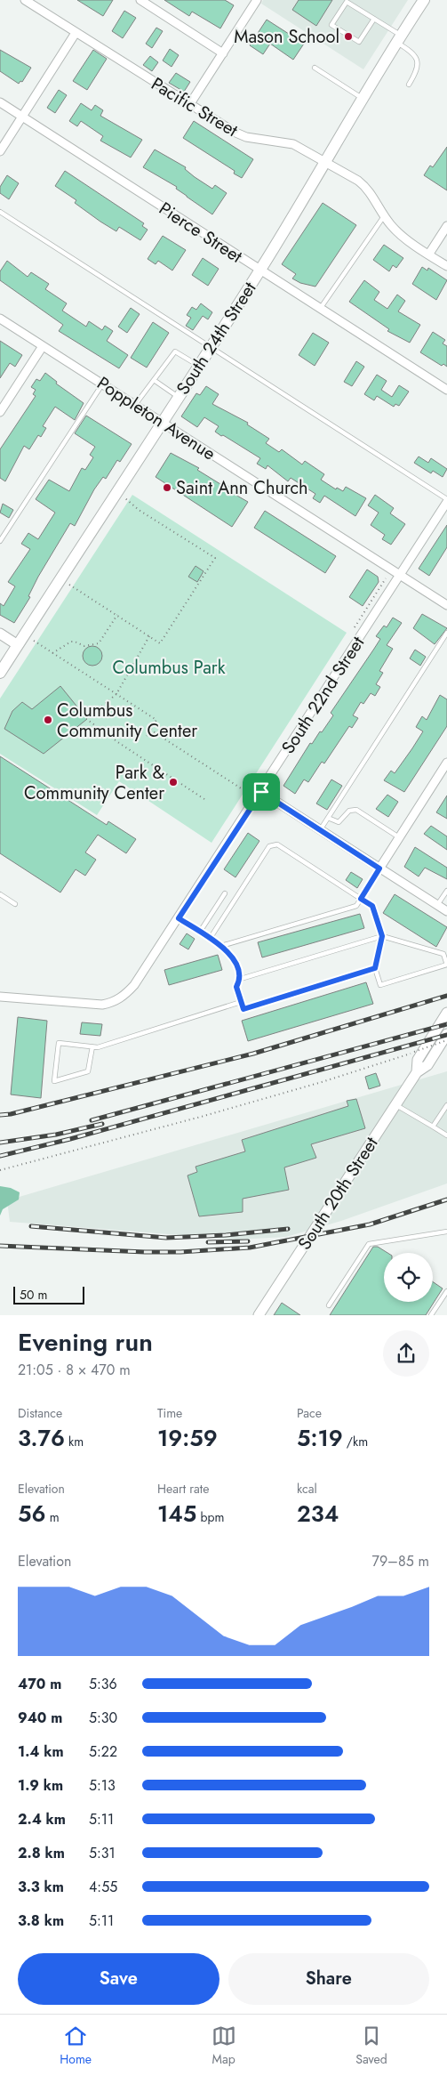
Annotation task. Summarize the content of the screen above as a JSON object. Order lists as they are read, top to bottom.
{
  "streets": {
    "main road": ["South 24th Street"],
    "street": [
      "Pacific Street",
      "Pierce Street",
      "Poppleton Avenue",
      "South 22nd Street",
      "South 20th Street"
    ]
  },
  "crossings": [
    ["Pacific Street", "South 24th Street"],
    ["Pierce Street", "South 24th Street"],
    ["South 24th Street", "Poppleton Avenue"],
    ["Poppleton Avenue", "South 22nd Street"]
  ],
  "parks": ["Columbus Park"],
  "places": [
    "Mason School",
    "Saint Ann Church",
    "Columbus Community Center",
    "Park & Community Center"
  ],
  "scale_bar": "50 m",
  "page": {
    "scale": "50 m",
    "heading": ["Evening run", "21:05 · 8 × 470 m"],
    "stats": [
      ["Distance", "3.76 km"],
      ["Time", "19:59"],
      ["Pace", "5:19 /km"],
      ["Elevation", "56 m"],
      ["Heart rate", "145 bpm"],
      ["kcal", "234"]
    ],
    "chart": ["Elevation", "79–85 m"],
    "list": [
      {
        "name": "470 m",
        "note": "5:36"
      },
      {
        "name": "940 m",
        "note": "5:30"
      },
      {
        "name": "1.4 km",
        "note": "5:22"
      },
      {
        "name": "1.9 km",
        "note": "5:13"
      },
      {
        "name": "2.4 km",
        "note": "5:11"
      },
      {
        "name": "2.8 km",
        "note": "5:31"
      },
      {
        "name": "3.3 km",
        "note": "4:55"
      },
      {
        "name": "3.8 km",
        "note": "5:11"
      }
    ],
    "buttons": ["Save", "Share"],
    "tabs": ["Home", "Map", "Saved"]
  }
}
